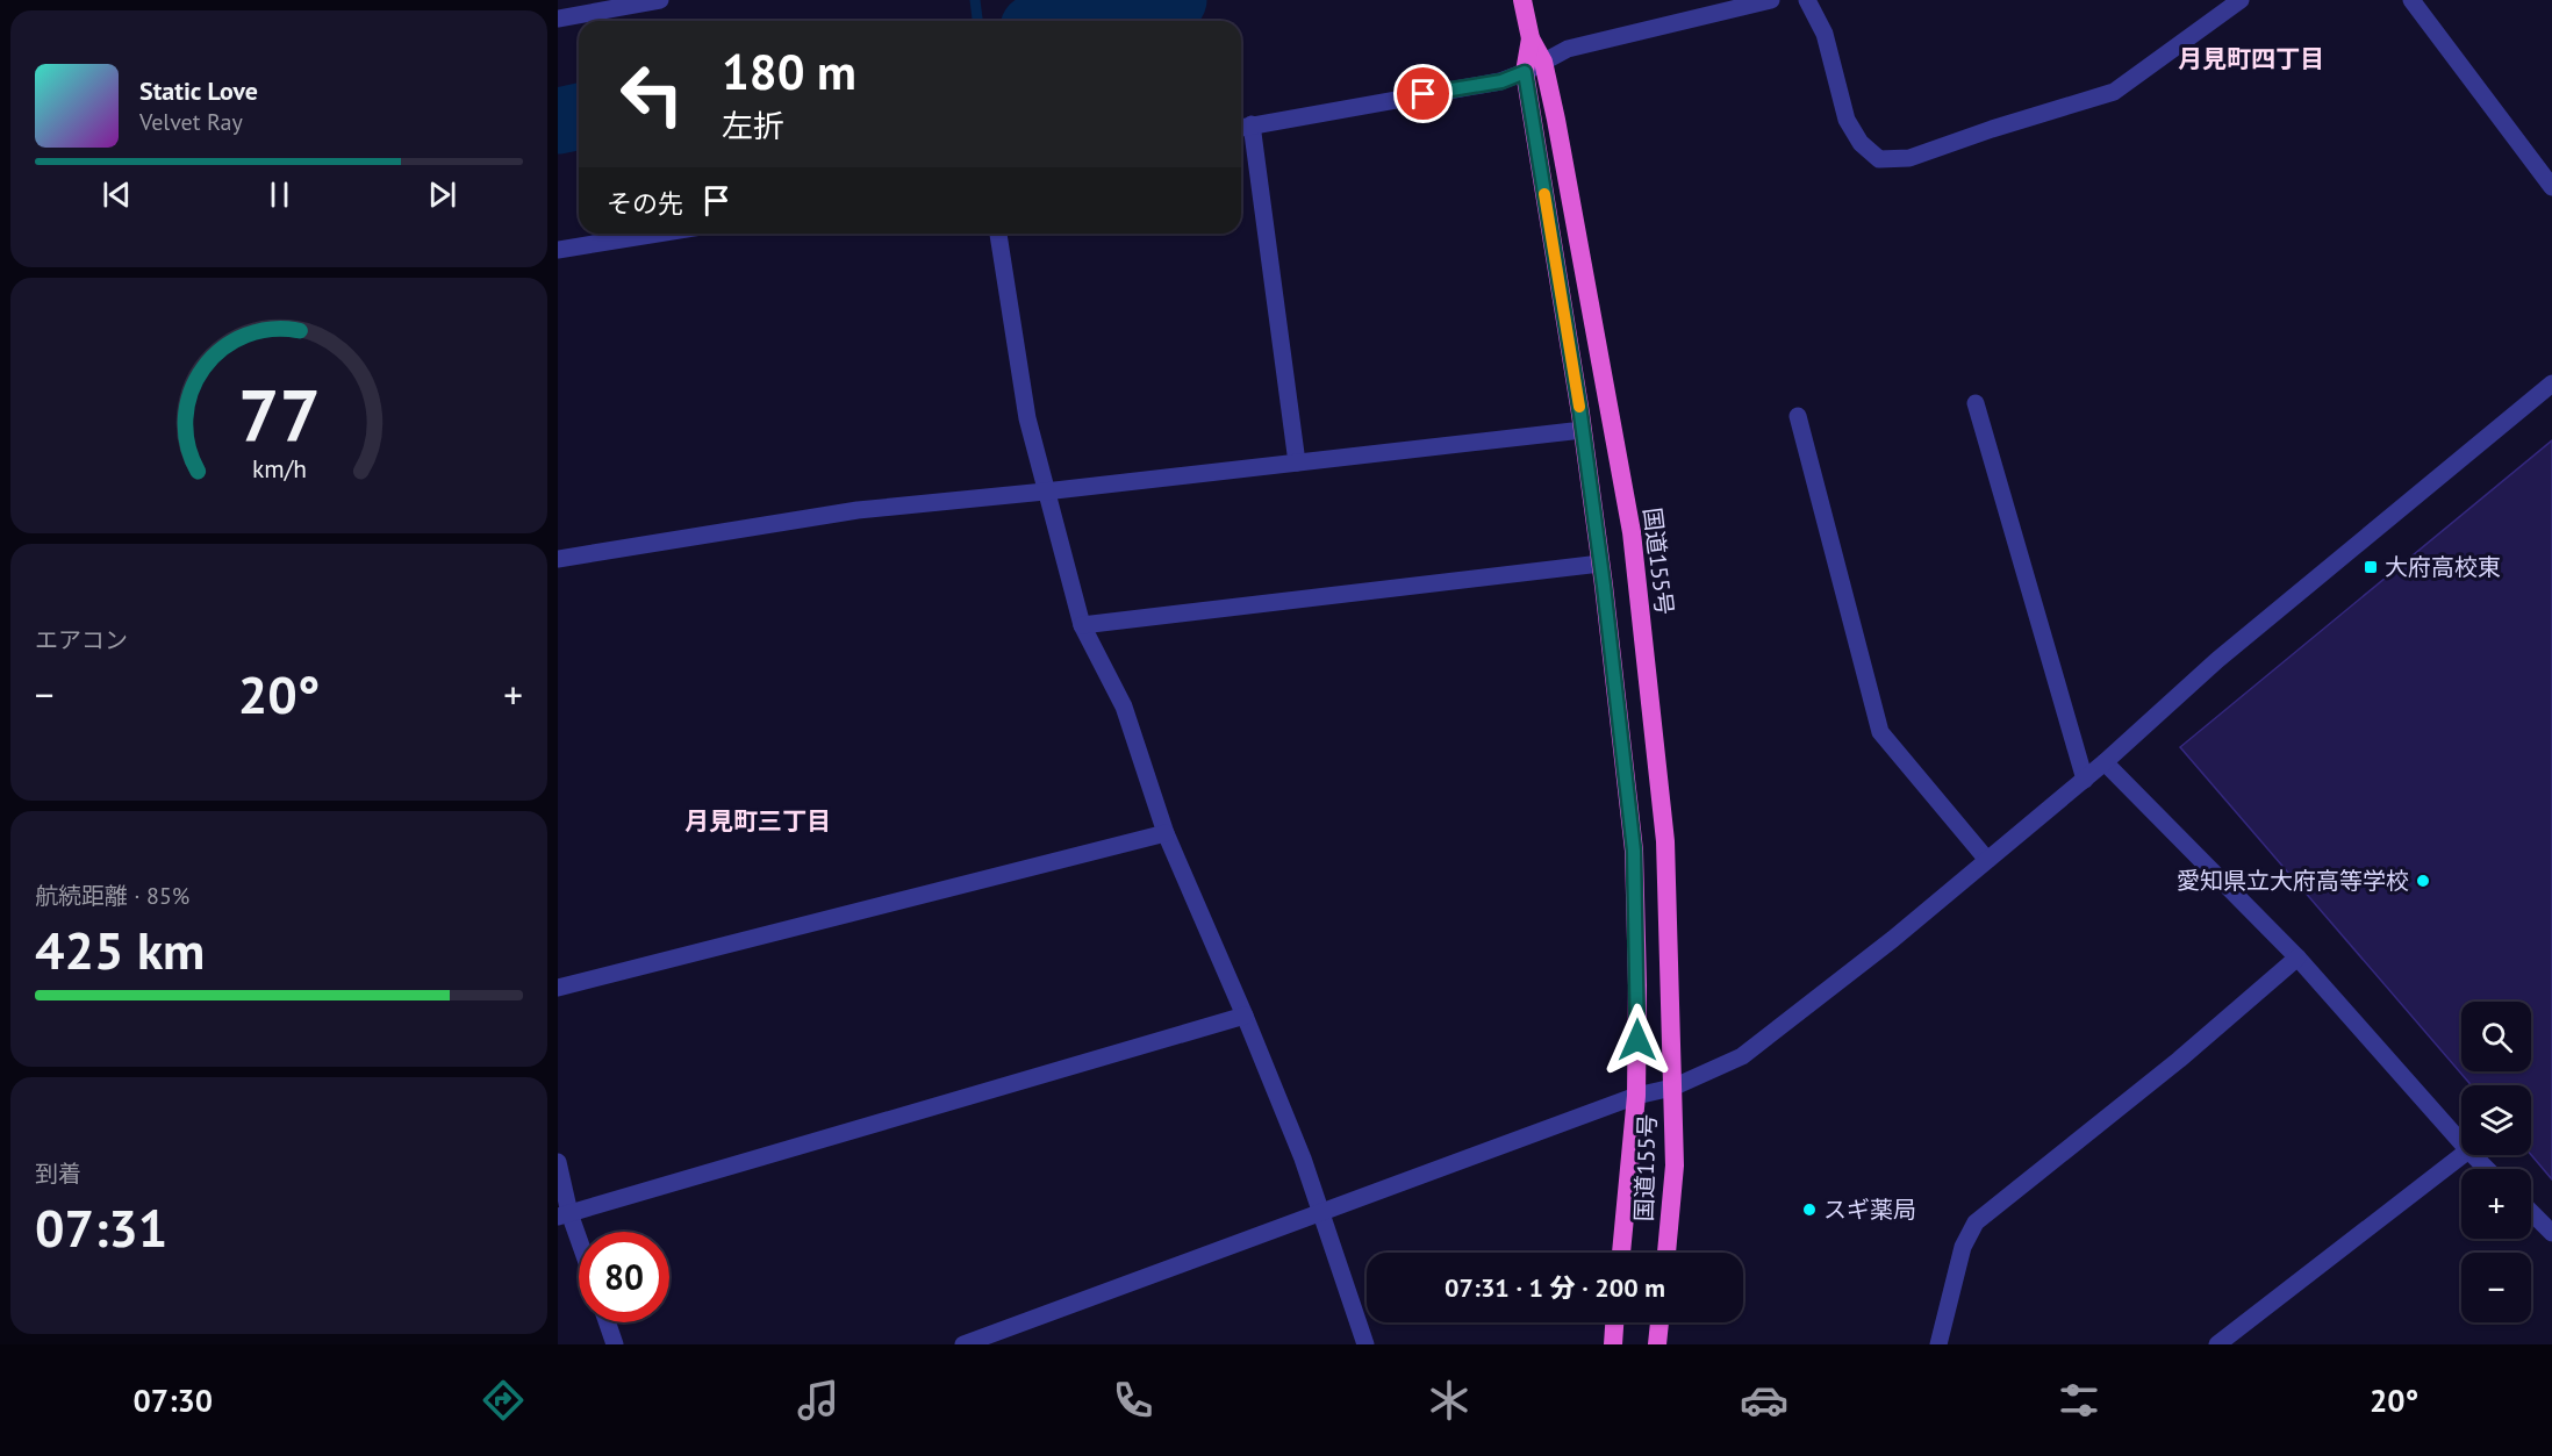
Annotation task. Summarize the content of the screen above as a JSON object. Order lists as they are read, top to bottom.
{
  "streets": {
    "highway": ["国道155号"]
  },
  "districts": ["月見町四丁目", "月見町三丁目"],
  "places": {
    "transit": ["大府高校東"],
    "other": ["愛知県立大府高等学校", "スギ薬局"]
  },
  "page": {
    "turn": ["180 m", "左折"],
    "song": ["Static Love", "Velvet Ray"],
    "then": "その先",
    "tile": [
      "エアコン",
      ["航続距離 · 85%", "425 km"],
      ["到着", "07:31"]
    ],
    "heat": ["−", "20°", "+"],
    "map_buttons": ["+", "−"],
    "limit": "80",
    "trip": "07:31 · 1 分 · 200 m",
    "tabs": ["07:30", "20°"],
    "gauge": ["77", "km/h"]
  }
}
